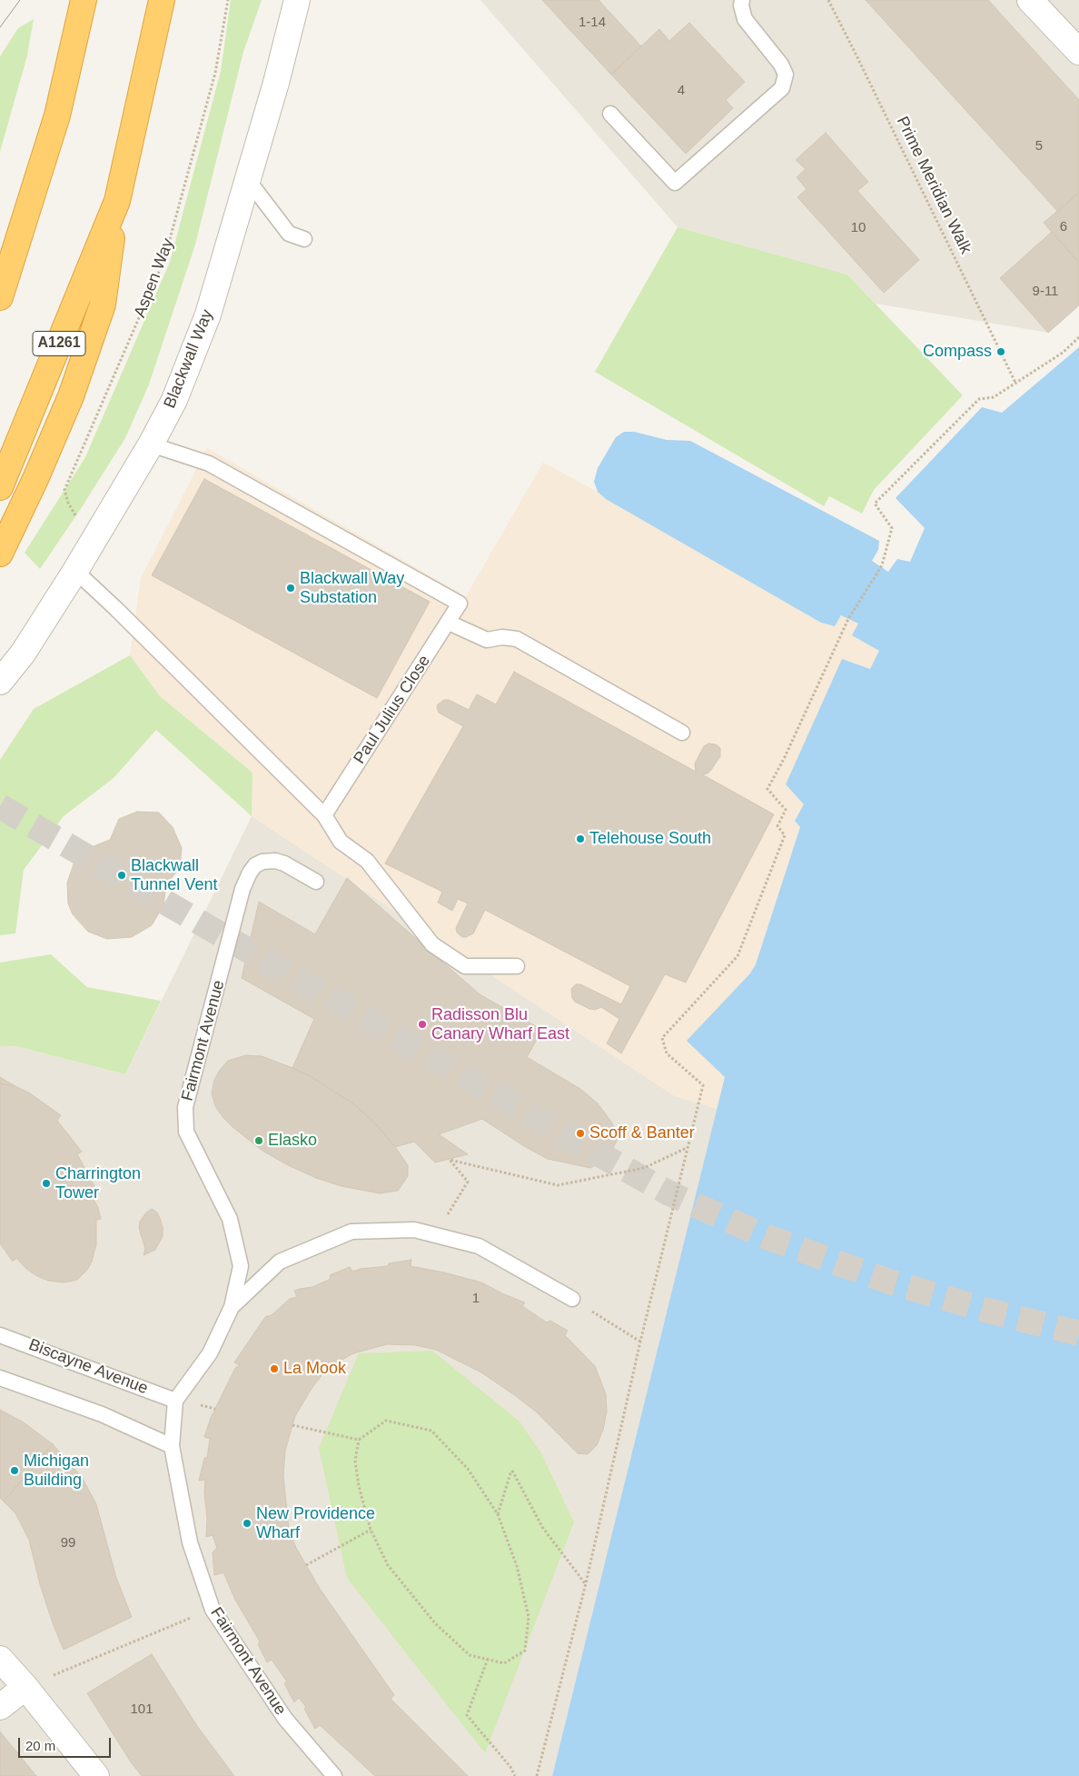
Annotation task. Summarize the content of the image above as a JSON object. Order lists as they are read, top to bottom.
{
  "streets": {
    "highway": ["A1261"],
    "street": ["Blackwall Way"],
    "lane": ["Paul Julius Close", "Fairmont Avenue", "Biscayne Avenue"],
    "path": ["Prime Meridian Walk", "Aspen Way"]
  },
  "crossings": [
    ["Aspen Way", "Blackwall Way"],
    ["Blackwall Way", "Paul Julius Close"],
    ["Fairmont Avenue", "Biscayne Avenue"]
  ],
  "places": [
    "Compass",
    "Blackwall Way Substation",
    "Telehouse South",
    "Blackwall Tunnel Vent",
    "Radisson Blu Canary Wharf East",
    "Scoff & Banter",
    "Elasko",
    "Charrington Tower",
    "La Mook",
    "Michigan Building",
    "New Providence Wharf"
  ],
  "house_numbers": [
    "1-14",
    "4",
    "5",
    "6",
    "10",
    "9-11",
    "1",
    "99",
    "101"
  ],
  "scale_bar": "20 m"
}
